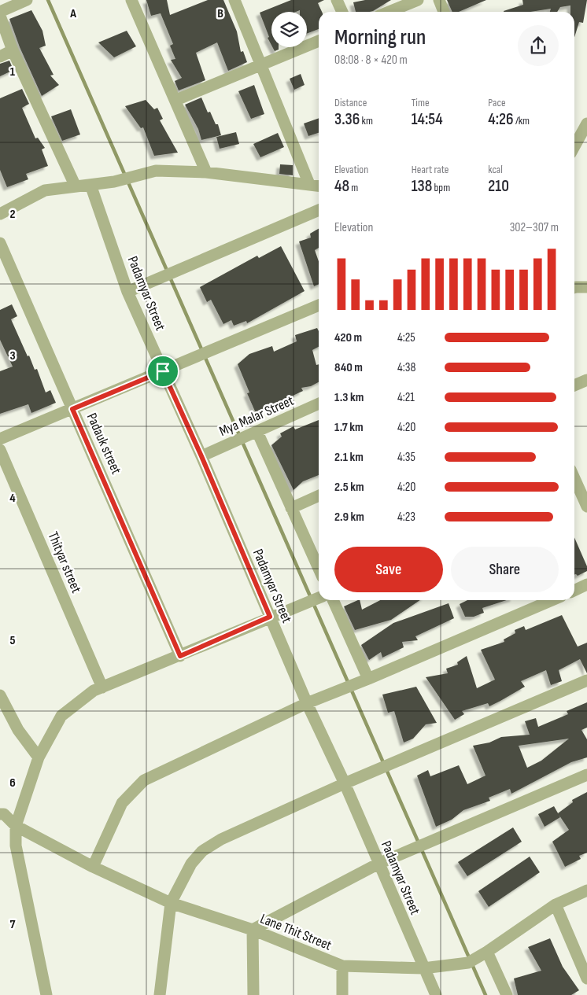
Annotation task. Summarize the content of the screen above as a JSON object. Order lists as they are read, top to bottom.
{
  "streets": {
    "street": [
      "Padamyar Street",
      "Mya Malar Street",
      "Padauk street",
      "Thityar street",
      "Lane Thit Street"
    ]
  },
  "crossings": [
    ["Padamyar Street", "Mya Malar Street"],
    ["Padamyar Street", "Lane Thit Street"]
  ],
  "page": {
    "heading": ["Morning run", "08:08 · 8 × 420 m"],
    "stats": [
      ["Distance", "3.36 km"],
      ["Time", "14:54"],
      ["Pace", "4:26 /km"],
      ["Elevation", "48 m"],
      ["Heart rate", "138 bpm"],
      ["kcal", "210"]
    ],
    "chart": ["Elevation", "302–307 m"],
    "list": [
      {
        "name": "420 m",
        "note": "4:25"
      },
      {
        "name": "840 m",
        "note": "4:38"
      },
      {
        "name": "1.3 km",
        "note": "4:21"
      },
      {
        "name": "1.7 km",
        "note": "4:20"
      },
      {
        "name": "2.1 km",
        "note": "4:35"
      },
      {
        "name": "2.5 km",
        "note": "4:20"
      },
      {
        "name": "2.9 km",
        "note": "4:23"
      }
    ],
    "buttons": ["Save", "Share"]
  },
  "grid": {
    "columns": ["A", "B"],
    "rows": [
      "1",
      "2",
      "3",
      "4",
      "5",
      "6",
      "7"
    ]
  }
}
